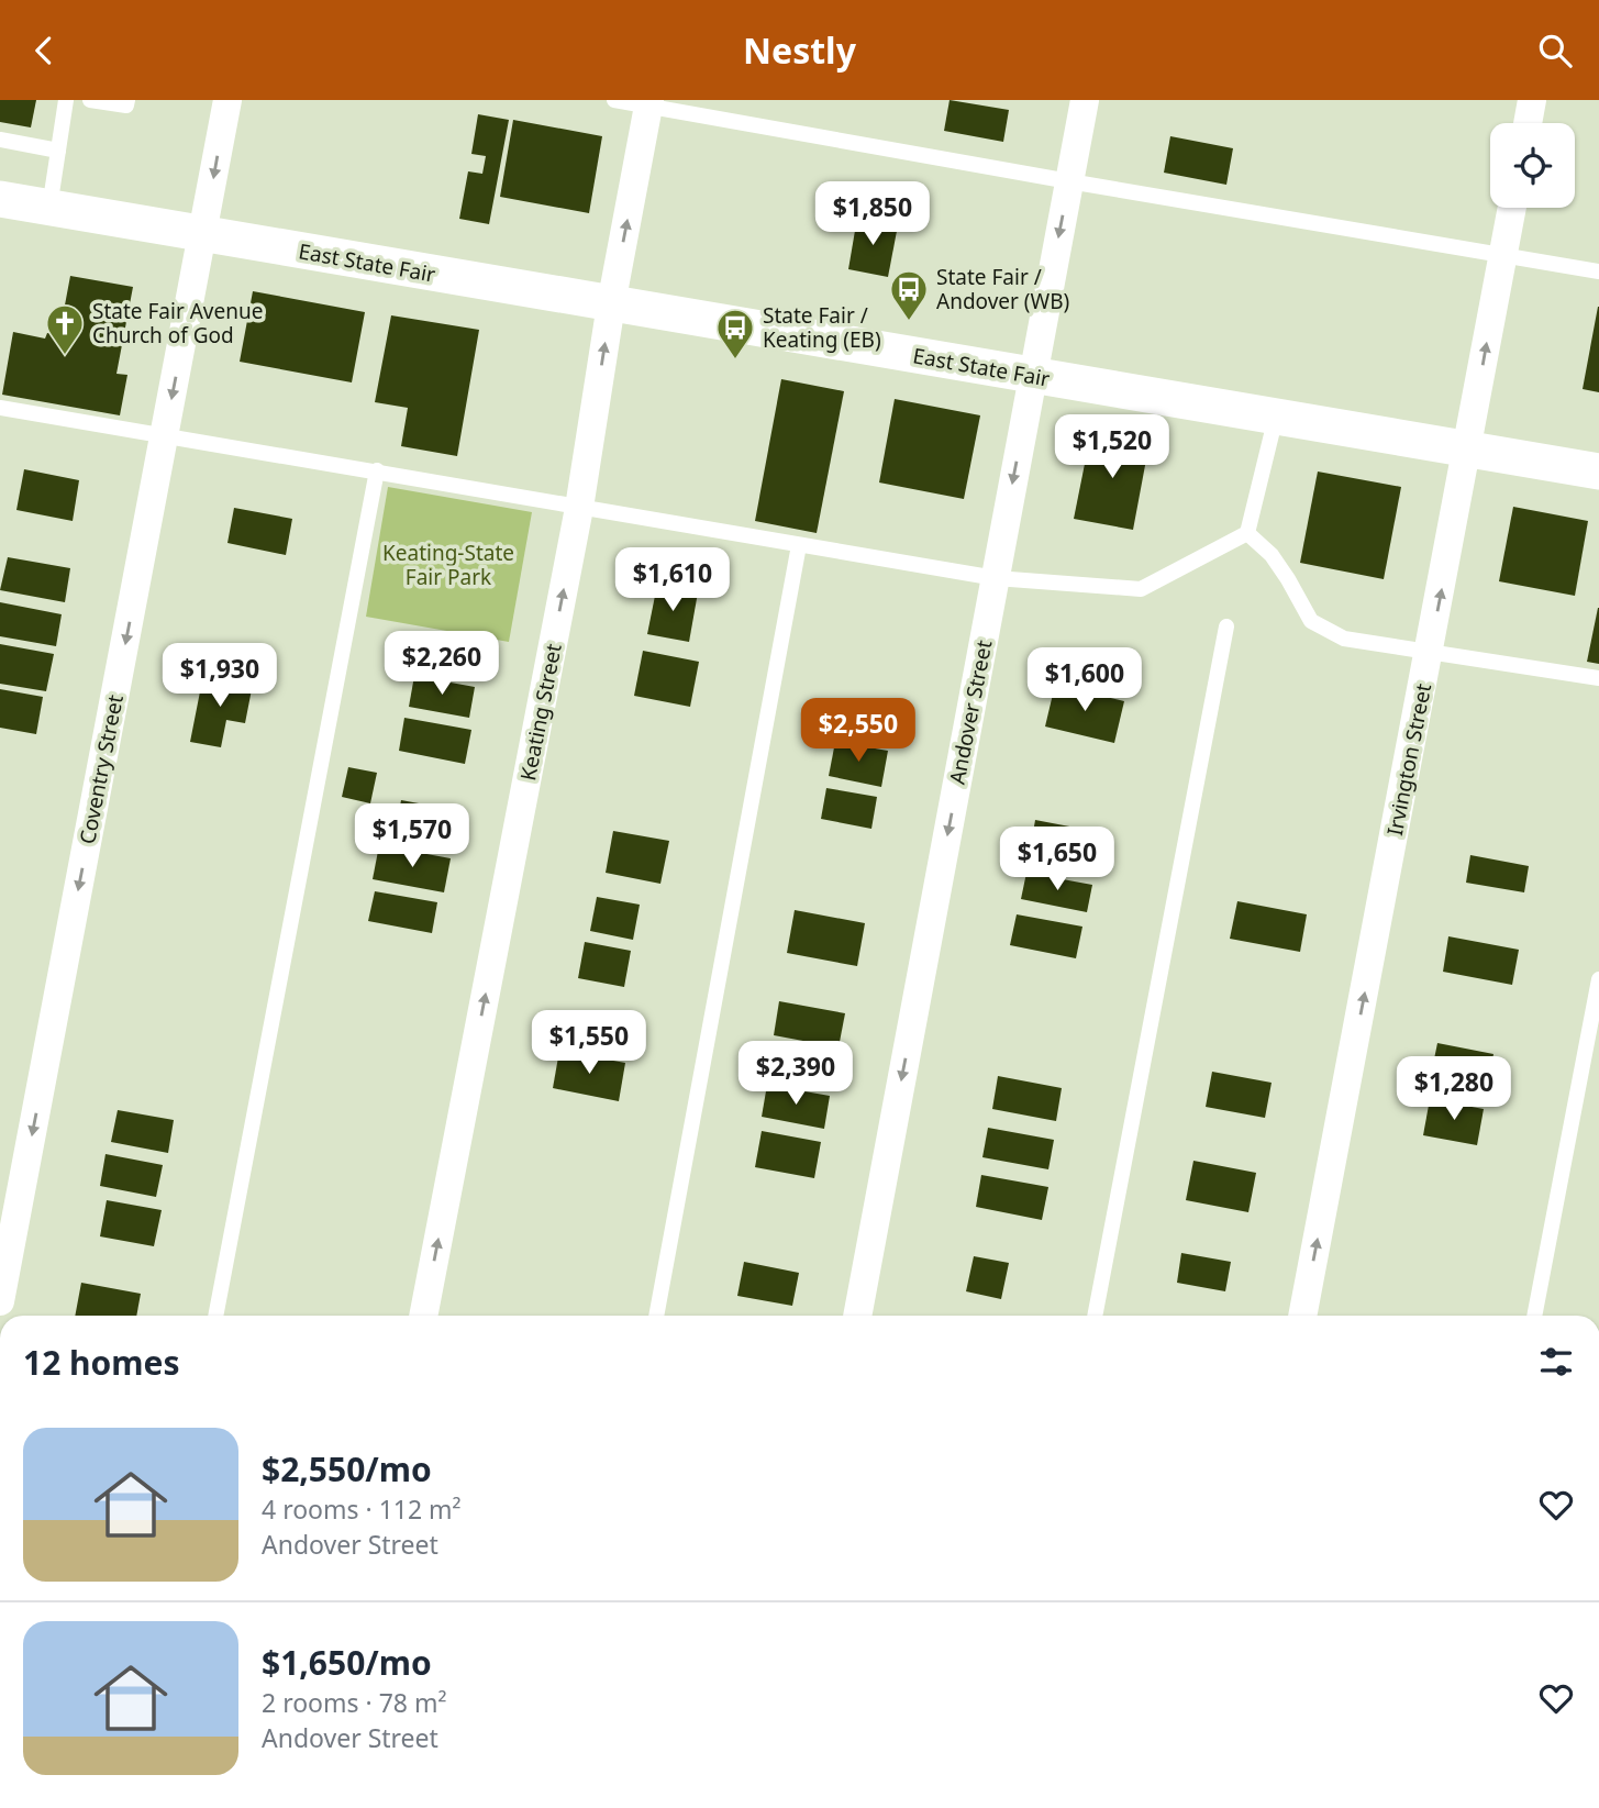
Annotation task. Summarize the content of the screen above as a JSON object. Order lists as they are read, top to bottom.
{
  "streets": {
    "street": [
      "East State Fair",
      "Keating Street",
      "Andover Street",
      "Irvington Street",
      "Coventry Street"
    ]
  },
  "crossings": [
    ["East State Fair", "Keating Street"],
    ["East State Fair", "Andover Street"],
    ["East State Fair", "Irvington Street"],
    ["East State Fair", "Coventry Street"]
  ],
  "one_way": [
    "Keating Street",
    "Andover Street",
    "Irvington Street",
    "Coventry Street"
  ],
  "parks": ["Keating-State Fair Park"],
  "places": {
    "bus stop": ["State Fair / Andover (WB)", "State Fair / Keating (EB)"],
    "church": ["State Fair Avenue Church of God"]
  },
  "page": {
    "header": "Nestly",
    "price": [
      "$1,850",
      "$1,520",
      "$1,610",
      "$2,260",
      "$1,930",
      "$1,600",
      "$2,550",
      "$1,570",
      "$1,650",
      "$1,550",
      "$2,390",
      "$1,280"
    ],
    "heading": "12 homes",
    "list": [
      {
        "name": "$2,550/mo",
        "note": "4 rooms · 112 m² · Andover Street"
      },
      {
        "name": "$1,650/mo",
        "note": "2 rooms · 78 m² · Andover Street"
      }
    ]
  }
}
